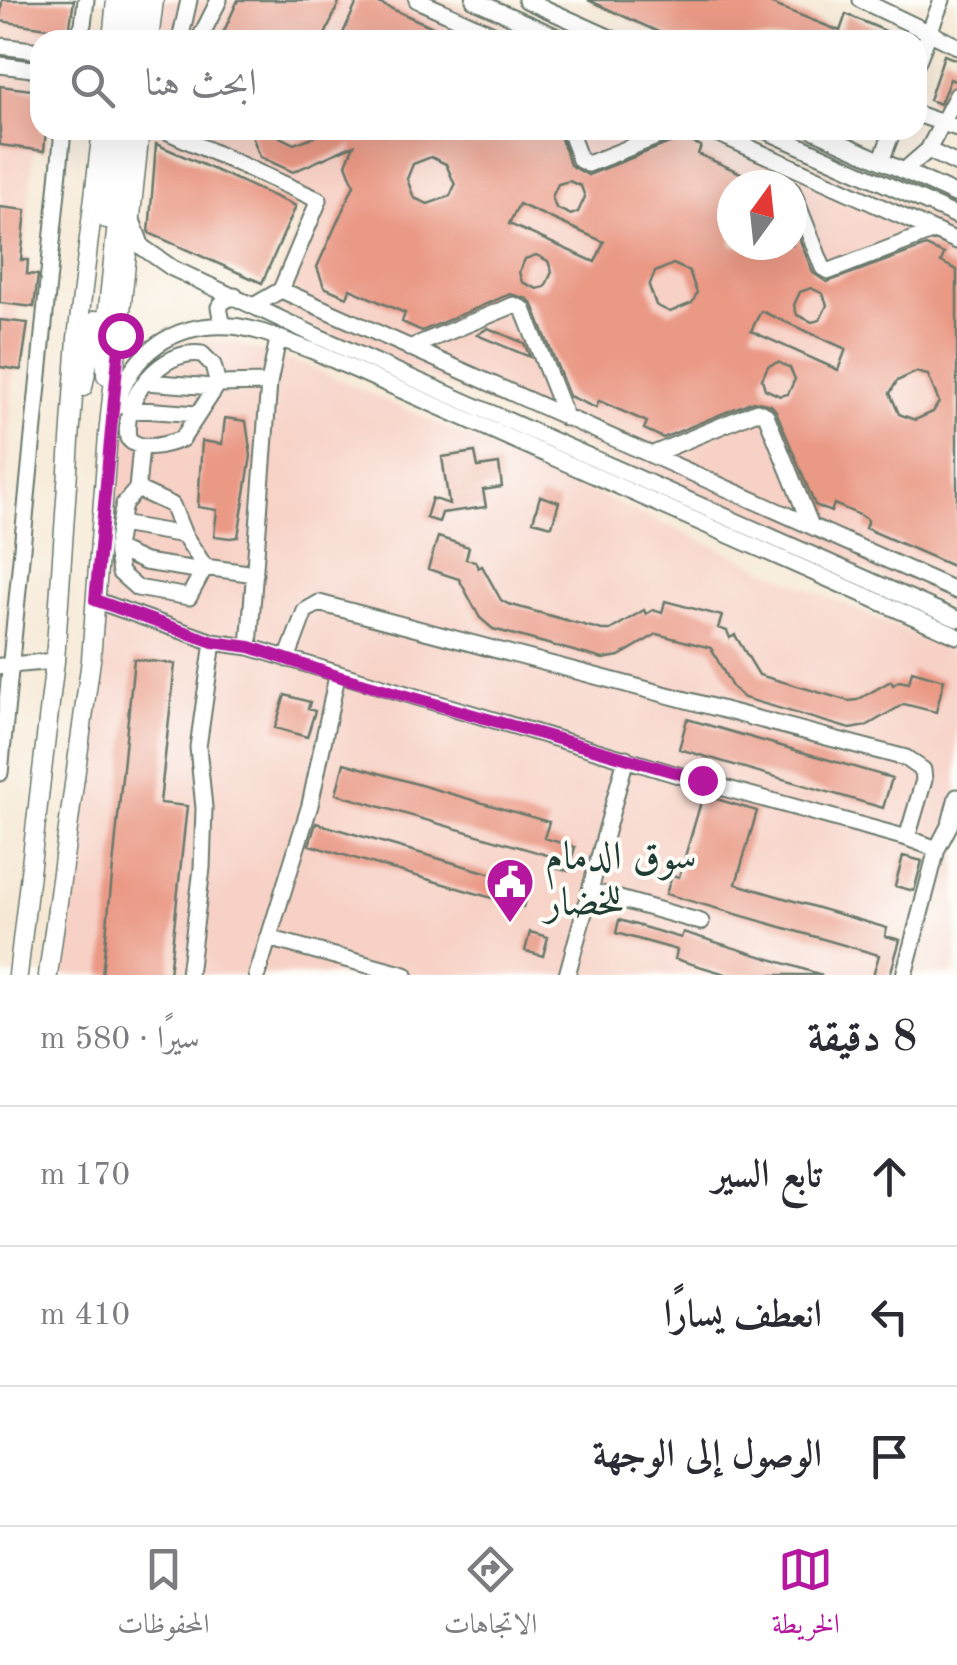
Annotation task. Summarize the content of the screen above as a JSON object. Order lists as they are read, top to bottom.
{
  "places": {
    "public building": ["سوق الدمام للخضار"]
  },
  "north": "top",
  "page": {
    "search": "ابحث هنا",
    "heading": ["8 دقيقة", "سيرًا · 580 m"],
    "list": [
      ["تابع السير", "170 m"],
      ["انعطف يسارًا", "410 m"],
      "الوصول إلى الوجهة"
    ],
    "nav": ["الخريطة", "الاتجاهات", "المحفوظات"]
  }
}
